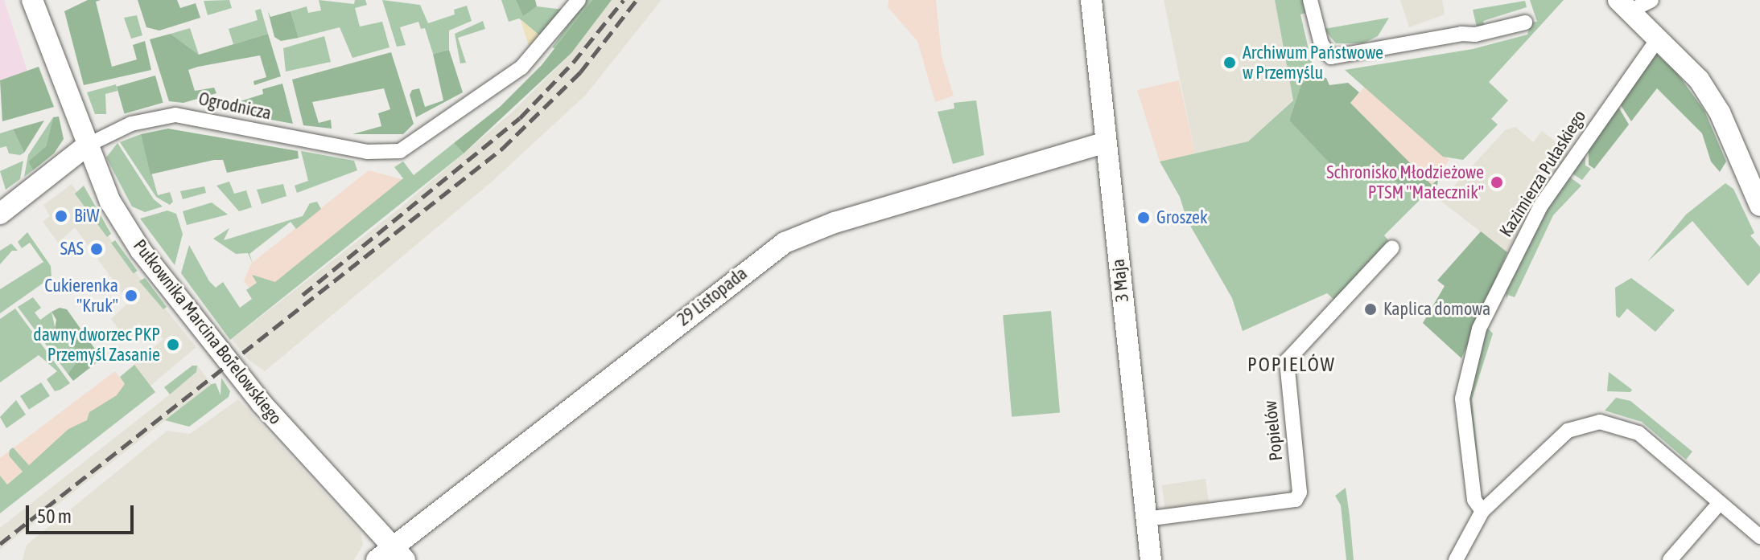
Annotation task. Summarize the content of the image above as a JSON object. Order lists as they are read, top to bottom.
{
  "streets": {
    "street": [
      "Ogrodnicza",
      "Kazimierza Pułaskiego",
      "3 Maja",
      "29 Listopada",
      "Pułkownika Marcina Borelowskiego",
      "Popielów"
    ]
  },
  "crossings": [
    ["Ogrodnicza", "Pułkownika Marcina Borelowskiego"],
    ["3 Maja", "29 Listopada"],
    ["3 Maja", "Popielów"],
    ["29 Listopada", "Pułkownika Marcina Borelowskiego"]
  ],
  "districts": ["POPIELÓW"],
  "places": [
    "Archiwum Państwowe w Przemyślu",
    "Schronisko Młodzieżowe PTSM \"Matecznik\"",
    "BiW",
    "Groszek",
    "SAS",
    "Cukierenka \"Kruk\"",
    "Kaplica domowa",
    "dawny dworzec PKP Przemyśl Zasanie"
  ],
  "scale_bar": "50 m"
}
